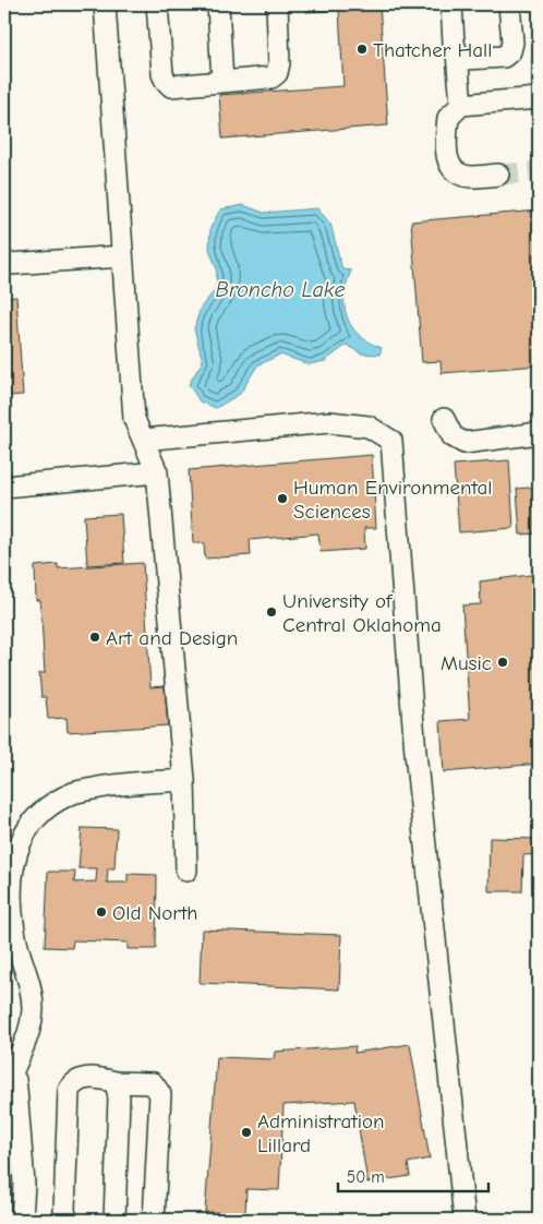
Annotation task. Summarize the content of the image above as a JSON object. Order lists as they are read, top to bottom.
{
  "water": ["Broncho Lake"],
  "places": [
    "Thatcher Hall",
    "Human Environmental Sciences",
    "University of Central Oklahoma",
    "Art and Design",
    "Music",
    "Old North",
    "Administration Lillard"
  ],
  "scale_bar": "50 m"
}
